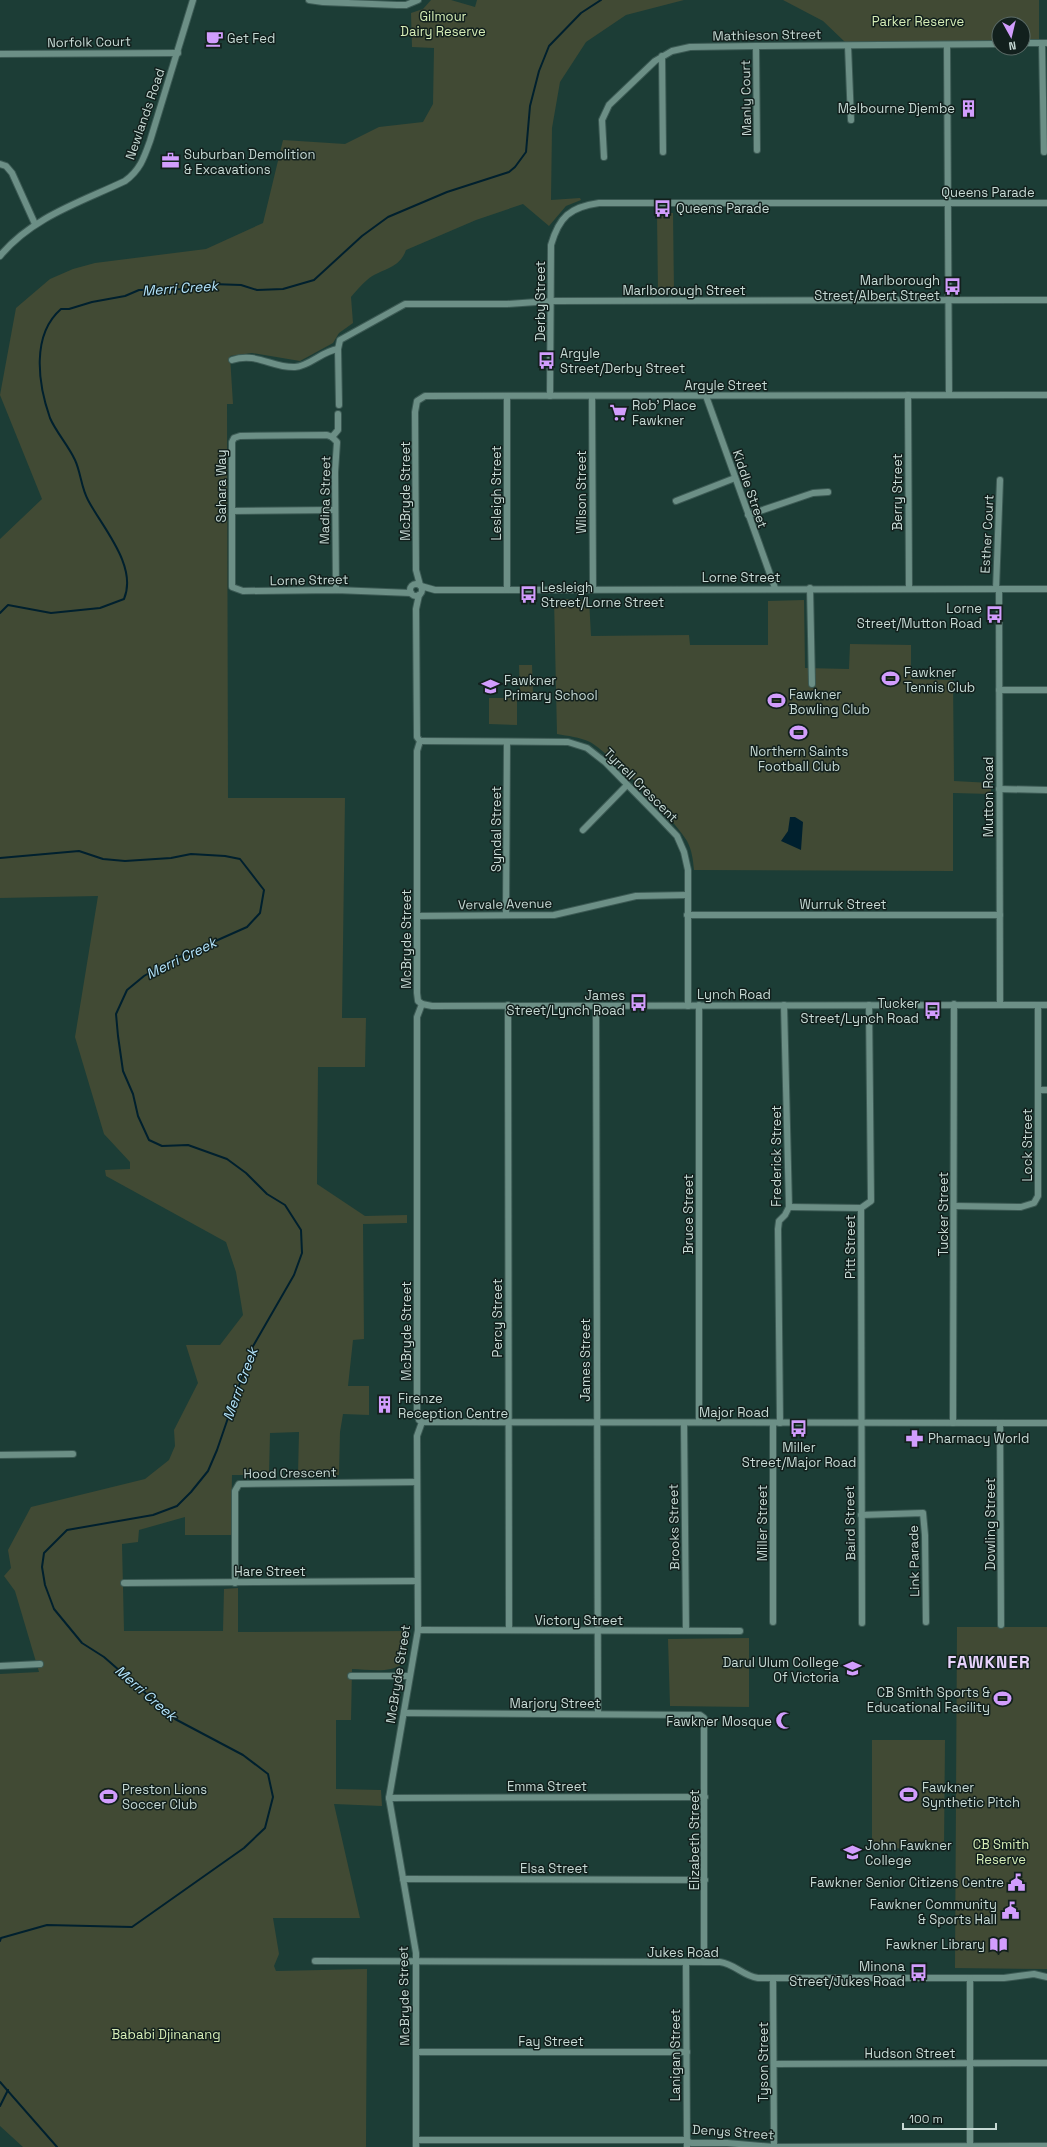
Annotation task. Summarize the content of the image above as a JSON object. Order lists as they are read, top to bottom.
{
  "streets": {
    "street": [
      "Mathieson Street",
      "Norfolk Court",
      "Manly Court",
      "Newlands Road",
      "Queens Parade",
      "Marlborough Street",
      "Derby Street",
      "Argyle Street",
      "Sahara Way",
      "Kiddle Street",
      "McBryde Street",
      "Wilson Street",
      "Berry Street",
      "Lesleigh Street",
      "Madina Street",
      "Esther Court",
      "Lorne Street",
      "Tyrrell Crescent",
      "Mutton Road",
      "Syndal Street",
      "Vervale Avenue",
      "Wurruk Street",
      "Lynch Road",
      "Lock Street",
      "Frederick Street",
      "Bruce Street",
      "Tucker Street",
      "Pitt Street",
      "Percy Street",
      "James Street",
      "Major Road",
      "Hood Crescent",
      "Miller Street",
      "Baird Street",
      "Dowling Street",
      "Brooks Street",
      "Link Parade",
      "Hare Street",
      "Victory Street",
      "Marjory Street",
      "Emma Street",
      "Elizabeth Street",
      "Elsa Street",
      "Jukes Road",
      "Fay Street",
      "Hudson Street",
      "Lanigan Street",
      "Tyson Street",
      "Denys Street"
    ]
  },
  "crossings": [
    ["Mathieson Street", "Manly Court"],
    ["Norfolk Court", "Newlands Road"],
    ["Queens Parade", "Derby Street"],
    ["Marlborough Street", "Derby Street"],
    ["Derby Street", "Argyle Street"],
    ["Argyle Street", "Kiddle Street"],
    ["Argyle Street", "McBryde Street"],
    ["Argyle Street", "Wilson Street"],
    ["Argyle Street", "Berry Street"],
    ["Argyle Street", "Lesleigh Street"],
    ["Sahara Way", "Madina Street"],
    ["Sahara Way", "Lorne Street"],
    ["Kiddle Street", "Lorne Street"],
    ["McBryde Street", "Lorne Street"],
    ["McBryde Street", "Tyrrell Crescent"],
    ["McBryde Street", "Vervale Avenue"],
    ["McBryde Street", "Lynch Road"],
    ["McBryde Street", "Major Road"],
    ["McBryde Street", "Hood Crescent"],
    ["McBryde Street", "Hare Street"],
    ["McBryde Street", "Victory Street"],
    ["McBryde Street", "Marjory Street"],
    ["McBryde Street", "Emma Street"],
    ["McBryde Street", "Elsa Street"],
    ["McBryde Street", "Jukes Road"],
    ["McBryde Street", "Fay Street"],
    ["McBryde Street", "Denys Street"],
    ["Wilson Street", "Lorne Street"],
    ["Berry Street", "Lorne Street"],
    ["Lesleigh Street", "Lorne Street"],
    ["Madina Street", "Lorne Street"],
    ["Esther Court", "Lorne Street"],
    ["Esther Court", "Mutton Road"],
    ["Lorne Street", "Mutton Road"],
    ["Tyrrell Crescent", "Syndal Street"],
    ["Tyrrell Crescent", "Vervale Avenue"],
    ["Tyrrell Crescent", "Wurruk Street"],
    ["Tyrrell Crescent", "Lynch Road"],
    ["Mutton Road", "Wurruk Street"],
    ["Mutton Road", "Lynch Road"],
    ["Syndal Street", "Vervale Avenue"],
    ["Lynch Road", "Lock Street"],
    ["Lynch Road", "Frederick Street"],
    ["Lynch Road", "Bruce Street"],
    ["Lynch Road", "Tucker Street"],
    ["Lynch Road", "Pitt Street"],
    ["Lynch Road", "Percy Street"],
    ["Lynch Road", "James Street"],
    ["Lock Street", "Tucker Street"],
    ["Frederick Street", "Major Road"],
    ["Bruce Street", "Major Road"],
    ["Tucker Street", "Major Road"],
    ["Pitt Street", "Major Road"],
    ["Pitt Street", "Baird Street"],
    ["Percy Street", "Major Road"],
    ["Percy Street", "Victory Street"],
    ["James Street", "Major Road"],
    ["James Street", "Victory Street"],
    ["James Street", "Marjory Street"],
    ["Major Road", "Miller Street"],
    ["Major Road", "Baird Street"],
    ["Major Road", "Dowling Street"],
    ["Major Road", "Brooks Street"],
    ["Hood Crescent", "Hare Street"],
    ["Baird Street", "Link Parade"],
    ["Brooks Street", "Victory Street"],
    ["Marjory Street", "Elizabeth Street"],
    ["Emma Street", "Elizabeth Street"],
    ["Elizabeth Street", "Elsa Street"],
    ["Elizabeth Street", "Jukes Road"],
    ["Jukes Road", "Lanigan Street"],
    ["Jukes Road", "Tyson Street"],
    ["Fay Street", "Lanigan Street"],
    ["Hudson Street", "Tyson Street"],
    ["Lanigan Street", "Denys Street"],
    ["Tyson Street", "Denys Street"]
  ],
  "districts": ["FAWKNER"],
  "water": ["Merri Creek"],
  "parks": [
    "Gilmour Dairy Reserve",
    "Parker Reserve",
    "CB Smith Reserve",
    "Bababi Djinanang"
  ],
  "places": {
    "cafe": ["Get Fed"],
    "building": ["Melbourne Djembe", "Firenze Reception Centre"],
    "office": ["Suburban Demolition & Excavations"],
    "bus stop": [
      "Queens Parade",
      "Marlborough Street/Albert Street",
      "Argyle Street/Derby Street",
      "Lesleigh Street/Lorne Street",
      "Lorne Street/Mutton Road",
      "James Street/Lynch Road",
      "Tucker Street/Lynch Road",
      "Miller Street/Major Road",
      "Minona Street/Jukes Road"
    ],
    "supermarket": ["Rob' Place Fawkner"],
    "sports": [
      "Fawkner Tennis Club",
      "Fawkner Bowling Club",
      "Northern Saints Football Club",
      "CB Smith Sports & Educational Facility",
      "Fawkner Synthetic Pitch",
      "Preston Lions Soccer Club"
    ],
    "school or university": ["Fawkner Primary School", "Darul Ulum College Of Victoria", "John Fawkner College"],
    "pharmacy": ["Pharmacy World"],
    "mosque": ["Fawkner Mosque"],
    "public building": ["Fawkner Senior Citizens Centre", "Fawkner Community & Sports Hall"],
    "library": ["Fawkner Library"]
  },
  "scale_bar": "100 m",
  "north": "bottom"
}
